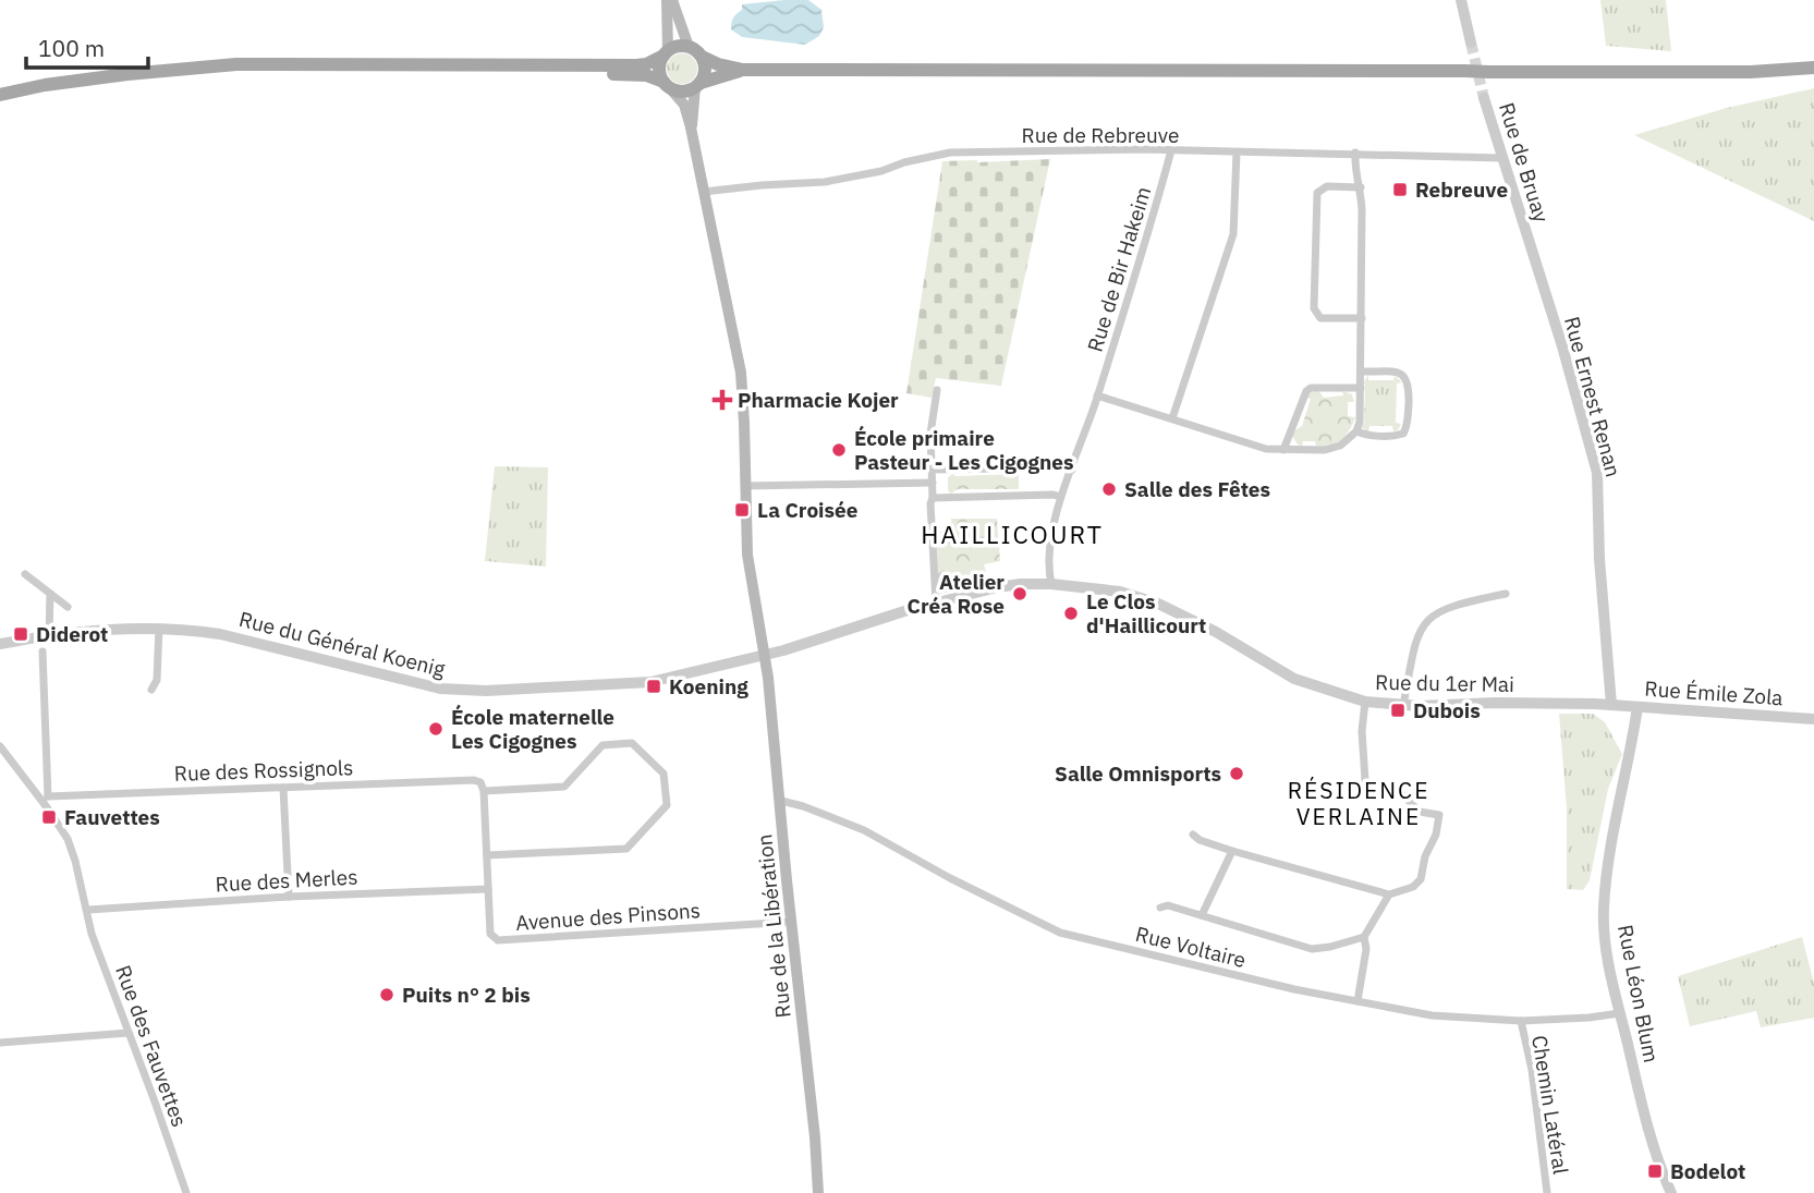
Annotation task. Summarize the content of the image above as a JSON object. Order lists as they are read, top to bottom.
{
  "streets": {
    "main road": ["Rue de la Libération"],
    "street": [
      "Rue de Rebreuve",
      "Rue de Bruay",
      "Rue de Bir Hakeim",
      "Rue Ernest Renan",
      "Rue du Général Koenig",
      "Rue du 1er Mai",
      "Rue Émile Zola",
      "Rue des Rossignols",
      "Rue des Merles",
      "Avenue des Pinsons",
      "Rue Voltaire",
      "Rue Léon Blum",
      "Rue des Fauvettes",
      "Chemin Latéral"
    ]
  },
  "crossings": [
    ["Rue de Rebreuve", "Rue de Bruay"],
    ["Rue de Rebreuve", "Rue de Bir Hakeim"],
    ["Rue de Rebreuve", "Rue de la Libération"],
    ["Rue de Bruay", "Rue Ernest Renan"],
    ["Rue de Bir Hakeim", "Rue du 1er Mai"],
    ["Rue Ernest Renan", "Rue du 1er Mai"],
    ["Rue Ernest Renan", "Rue Émile Zola"],
    ["Rue du Général Koenig", "Rue du 1er Mai"],
    ["Rue du Général Koenig", "Rue de la Libération"],
    ["Rue du 1er Mai", "Rue Émile Zola"],
    ["Rue du 1er Mai", "Rue de la Libération"],
    ["Rue Émile Zola", "Rue Léon Blum"],
    ["Rue des Rossignols", "Avenue des Pinsons"],
    ["Rue des Rossignols", "Rue des Fauvettes"],
    ["Rue des Merles", "Avenue des Pinsons"],
    ["Rue des Merles", "Rue des Fauvettes"],
    ["Avenue des Pinsons", "Rue de la Libération"],
    ["Rue de la Libération", "Rue Voltaire"],
    ["Rue Voltaire", "Rue Léon Blum"],
    ["Rue Voltaire", "Chemin Latéral"]
  ],
  "districts": ["HAILLICOURT", "RÉSIDENCE VERLAINE"],
  "places": {
    "transit": [
      "Rebreuve",
      "La Croisée",
      "Diderot",
      "Koening",
      "Dubois",
      "Fauvettes",
      "Bodelot"
    ],
    "health": ["Pharmacie Kojer"],
    "other": [
      "École primaire Pasteur - Les Cigognes",
      "Salle des Fêtes",
      "Atelier Créa Rose",
      "Le Clos d'Haillicourt",
      "École maternelle Les Cigognes",
      "Salle Omnisports",
      "Puits n° 2 bis"
    ]
  },
  "scale_bar": "100 m"
}
